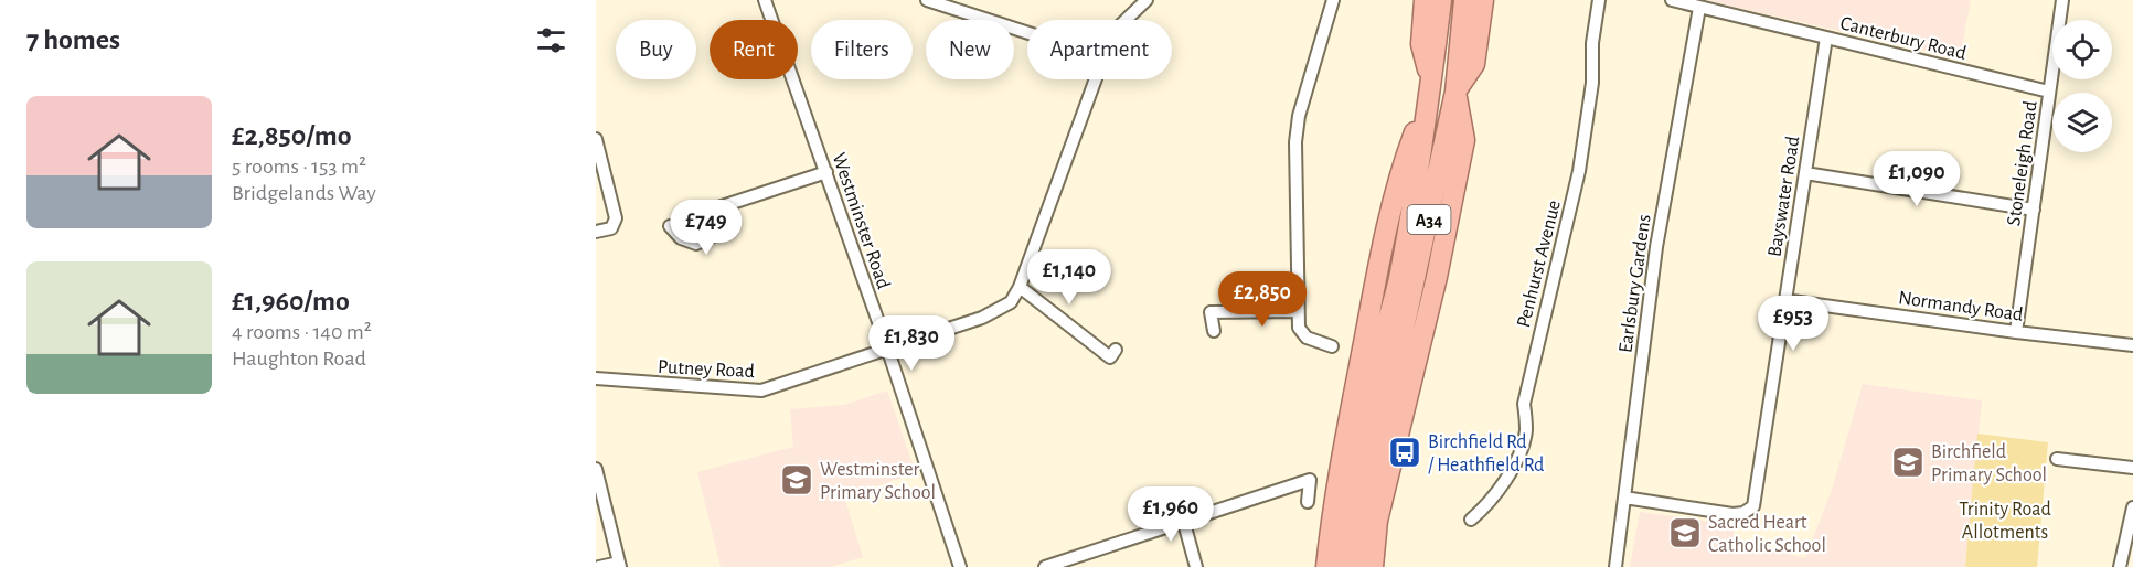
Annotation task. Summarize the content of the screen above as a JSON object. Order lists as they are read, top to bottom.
{
  "streets": {
    "highway": ["A34"],
    "street": [
      "Canterbury Road",
      "Stoneleigh Road",
      "Bayswater Road",
      "Westminster Road",
      "Penhurst Avenue",
      "Earlsbury Gardens",
      "Normandy Road",
      "Putney Road"
    ]
  },
  "crossings": [
    ["Canterbury Road", "Stoneleigh Road"],
    ["Canterbury Road", "Bayswater Road"],
    ["Canterbury Road", "Earlsbury Gardens"],
    ["Stoneleigh Road", "Normandy Road"],
    ["Bayswater Road", "Earlsbury Gardens"],
    ["Bayswater Road", "Normandy Road"],
    ["Westminster Road", "Putney Road"]
  ],
  "parks": ["Trinity Road Allotments"],
  "places": {
    "bus stop": ["Birchfield Rd / Heathfield Rd"],
    "school or university": ["Birchfield Primary School", "Westminster Primary School", "Sacred Heart Catholic School"]
  },
  "page": {
    "heading": "7 homes",
    "chip": [
      "Buy",
      "Rent",
      "Filters",
      "New",
      "Apartment"
    ],
    "list": [
      {
        "name": "£2,850/mo",
        "note": "5 rooms · 153 m² · Bridgelands Way"
      },
      {
        "name": "£1,960/mo",
        "note": "4 rooms · 140 m² · Haughton Road"
      }
    ],
    "price": [
      "£1,090",
      "£749",
      "£1,140",
      "£2,850",
      "£953",
      "£1,830",
      "£1,960"
    ]
  }
}
